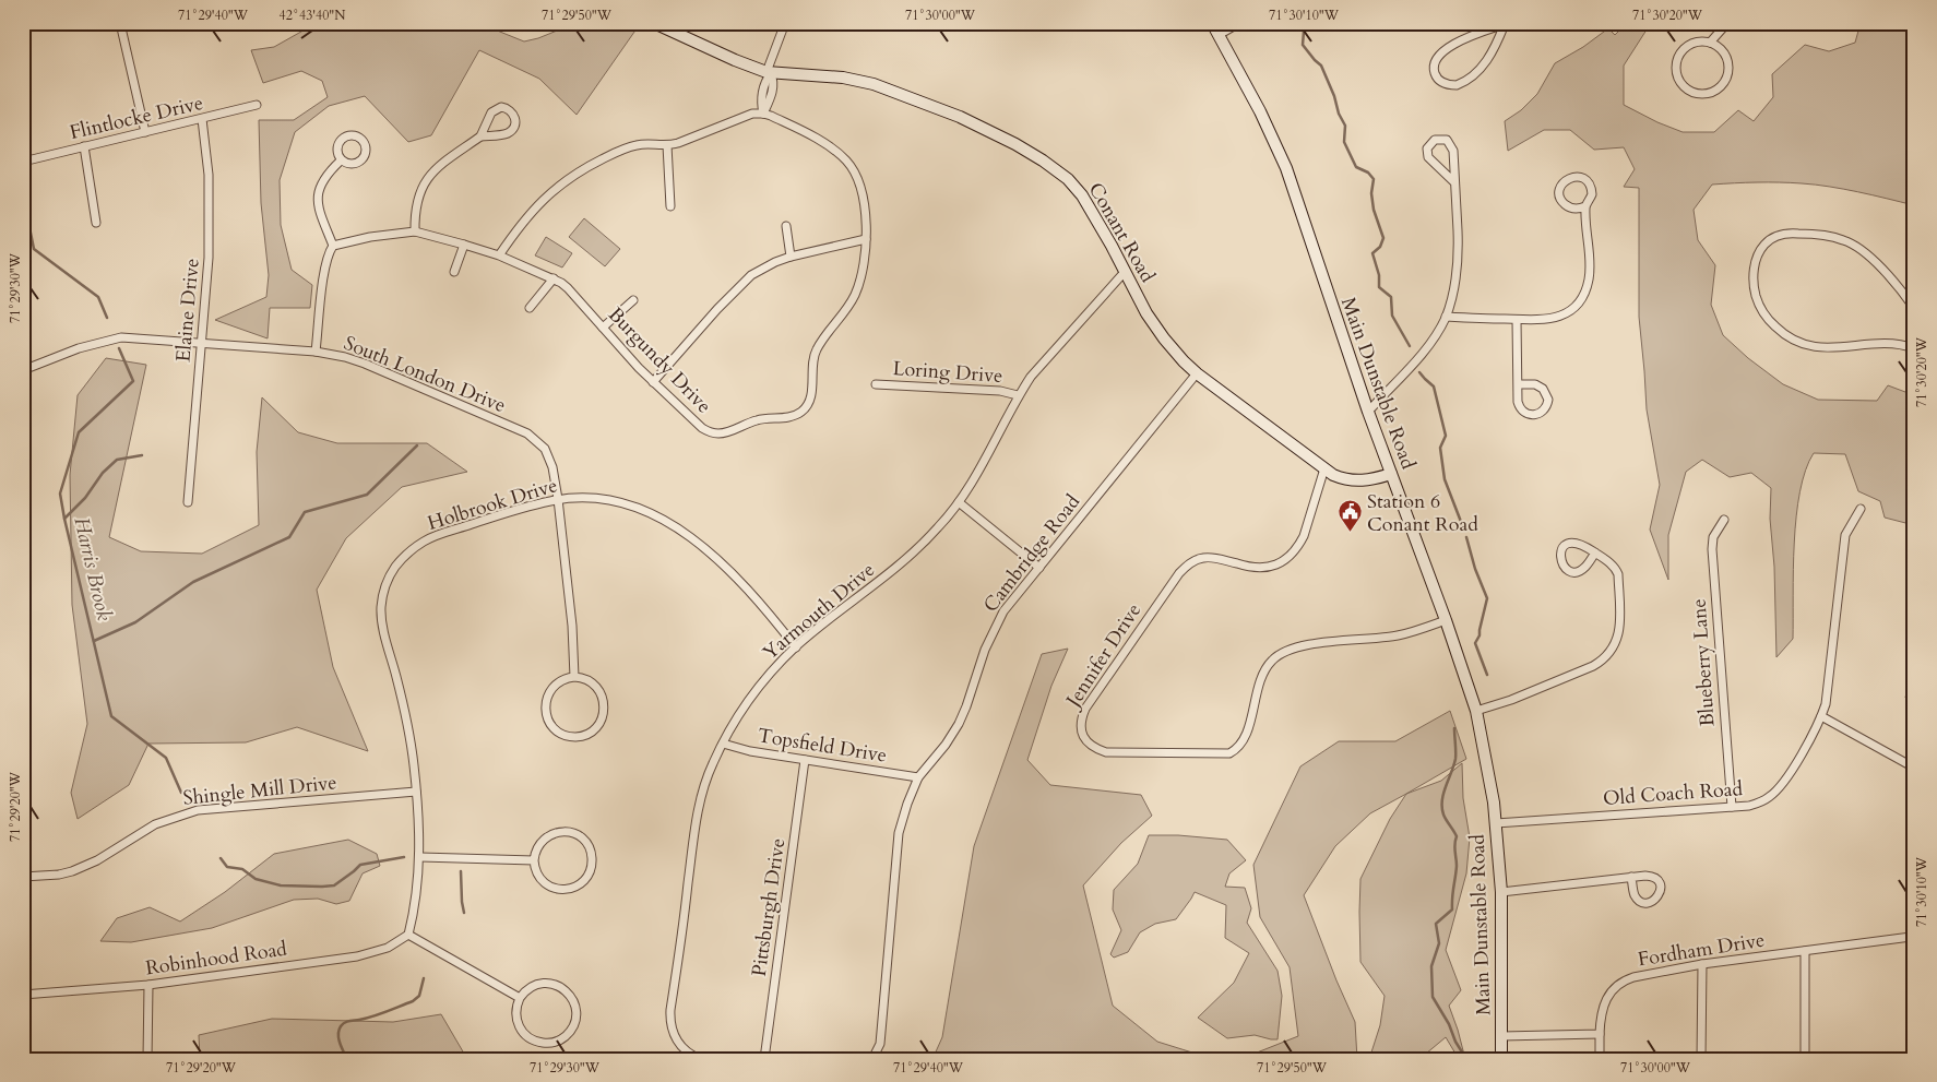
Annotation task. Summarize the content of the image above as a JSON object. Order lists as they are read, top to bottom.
{
  "streets": {
    "main road": ["Conant Road", "Main Dunstable Road"],
    "street": [
      "Flintlocke Drive",
      "Elaine Drive",
      "Burgundy Drive",
      "Loring Drive",
      "South London Drive",
      "Holbrook Drive",
      "Cambridge Road",
      "Yarmouth Drive",
      "Jennifer Drive",
      "Blueberry Lane",
      "Topsfield Drive",
      "Shingle Mill Drive",
      "Old Coach Road",
      "Pittsburgh Drive",
      "Fordham Drive",
      "Robinhood Road"
    ]
  },
  "crossings": [
    ["Flintlocke Drive", "Elaine Drive"],
    ["Conant Road", "Main Dunstable Road"],
    ["Conant Road", "Cambridge Road"],
    ["Conant Road", "Yarmouth Drive"],
    ["Conant Road", "Jennifer Drive"],
    ["Elaine Drive", "South London Drive"],
    ["Loring Drive", "Yarmouth Drive"],
    ["South London Drive", "Holbrook Drive"],
    ["Main Dunstable Road", "Jennifer Drive"],
    ["Main Dunstable Road", "Old Coach Road"],
    ["Holbrook Drive", "Yarmouth Drive"],
    ["Holbrook Drive", "Shingle Mill Drive"],
    ["Holbrook Drive", "Robinhood Road"],
    ["Cambridge Road", "Topsfield Drive"],
    ["Yarmouth Drive", "Topsfield Drive"],
    ["Blueberry Lane", "Old Coach Road"],
    ["Topsfield Drive", "Pittsburgh Drive"]
  ],
  "water": ["Harris Brook"],
  "places": {
    "public building": ["Station 6 Conant Road"]
  },
  "coordinates": [
    "71°29'40\"W",
    "42°43'40\"N",
    "71°29'50\"W",
    "71°30'00\"W",
    "71°30'10\"W",
    "71°30'20\"W",
    "71°29'30\"W",
    "71°29'20\"W"
  ]
}
